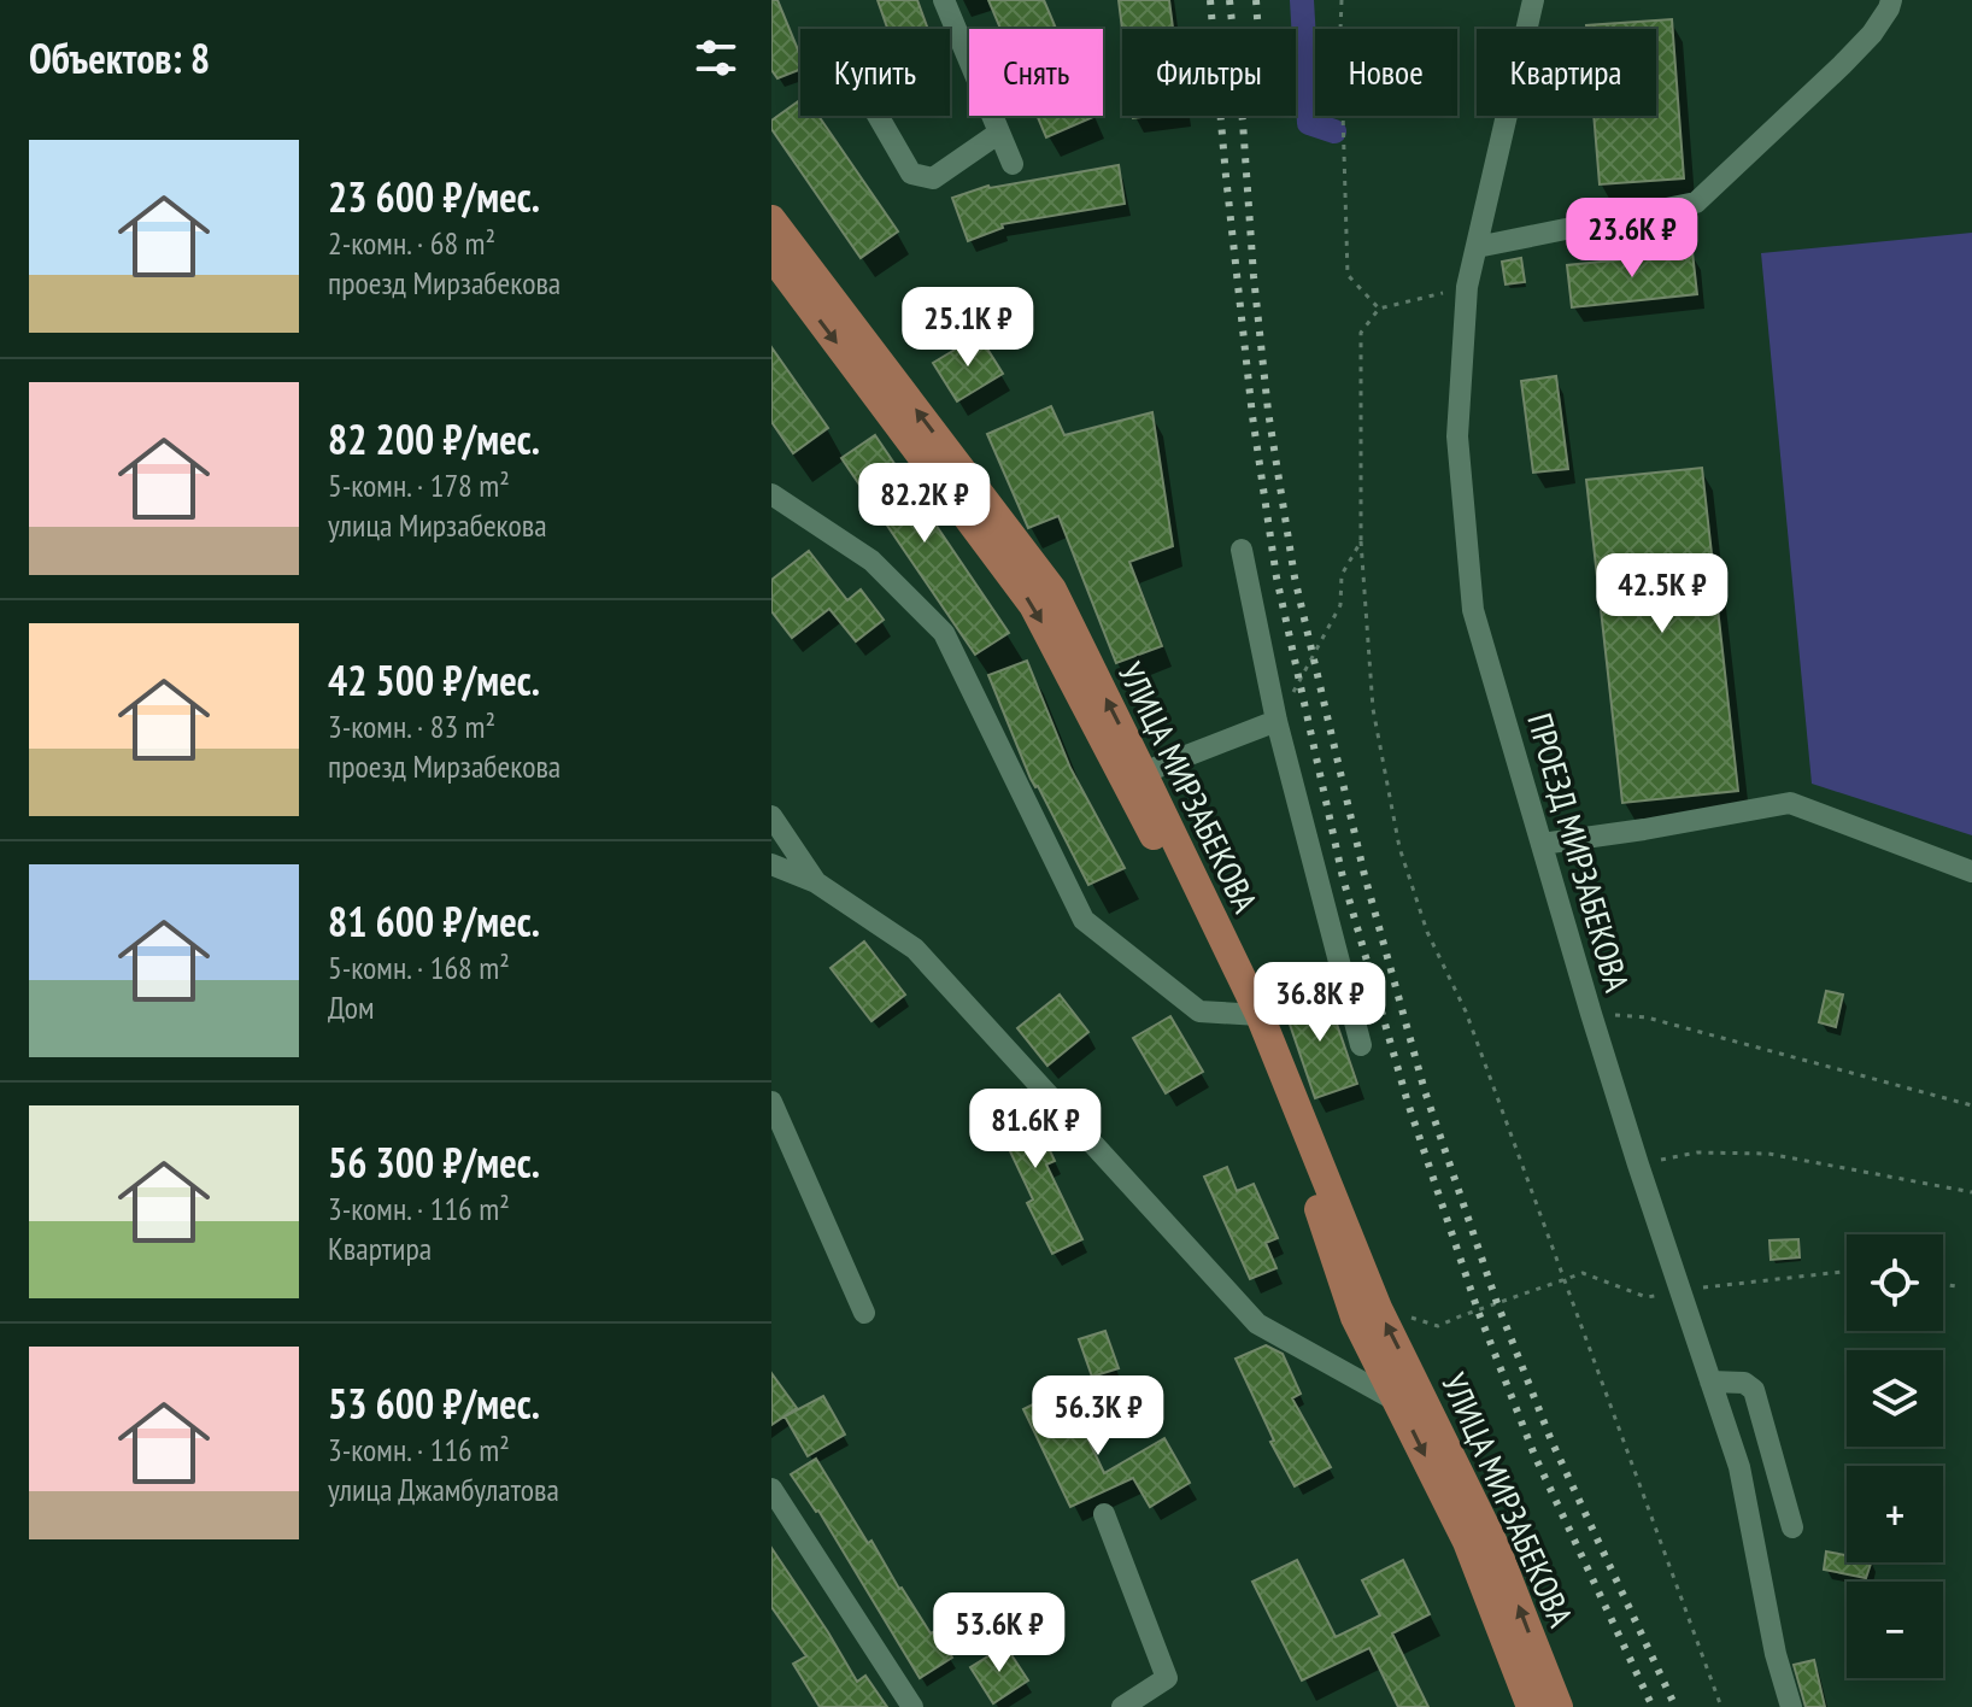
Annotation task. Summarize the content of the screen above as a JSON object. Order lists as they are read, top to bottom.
{
  "streets": {
    "main road": ["УЛИЦА МИРЗАБЕКОВА"],
    "street": ["ПРОЕЗД МИРЗАБЕКОВА"]
  },
  "page": {
    "heading": "Объектов: 8",
    "chip": [
      "Купить",
      "Снять",
      "Фильтры",
      "Новое",
      "Квартира"
    ],
    "list": [
      {
        "name": "23 600 ₽/мес.",
        "note": "2-комн. · 68 m² · проезд Мирзабекова"
      },
      {
        "name": "82 200 ₽/мес.",
        "note": "5-комн. · 178 m² · улица Мирзабекова"
      },
      {
        "name": "42 500 ₽/мес.",
        "note": "3-комн. · 83 m² · проезд Мирзабекова"
      },
      {
        "name": "81 600 ₽/мес.",
        "note": "5-комн. · 168 m² · Дом"
      },
      {
        "name": "56 300 ₽/мес.",
        "note": "3-комн. · 116 m² · Квартира"
      },
      {
        "name": "53 600 ₽/мес.",
        "note": "3-комн. · 116 m² · улица Джамбулатова"
      }
    ],
    "price": [
      "23.6K ₽",
      "25.1K ₽",
      "82.2K ₽",
      "42.5K ₽",
      "36.8K ₽",
      "81.6K ₽",
      "56.3K ₽",
      "53.6K ₽"
    ],
    "map_buttons": ["+", "−"]
  }
}
